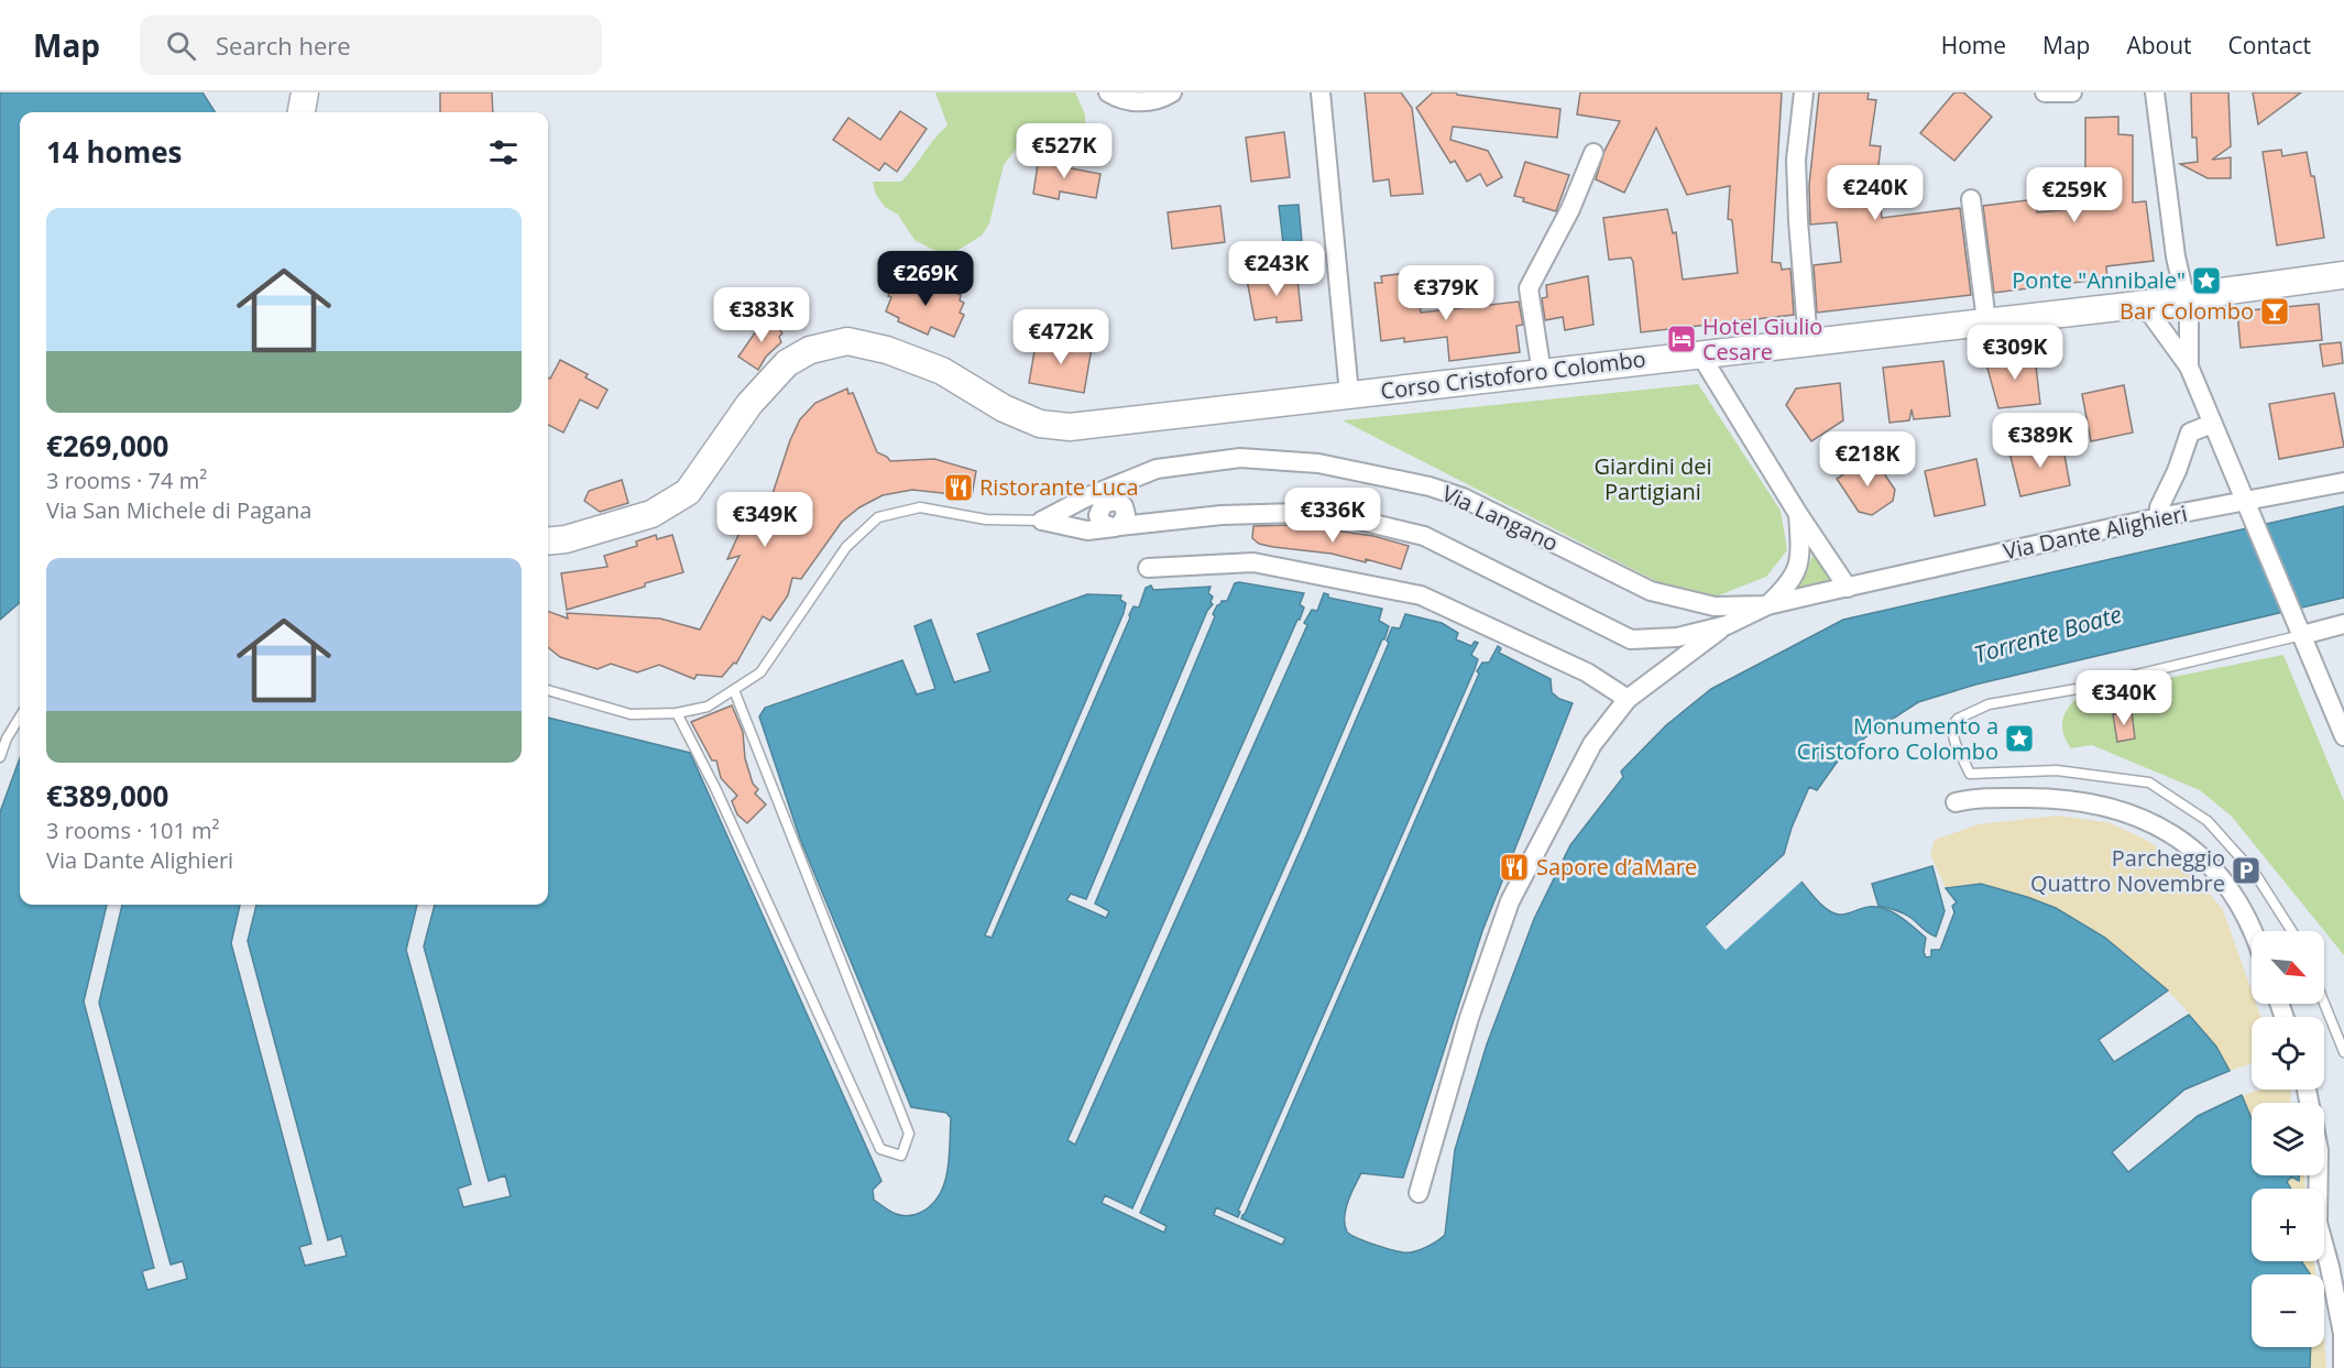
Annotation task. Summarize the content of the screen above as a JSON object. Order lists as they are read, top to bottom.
{
  "streets": {
    "main road": ["Corso Cristoforo Colombo"],
    "street": ["Via Langano", "Via Dante Alighieri"]
  },
  "crossings": [
    ["Via Langano", "Via Dante Alighieri"]
  ],
  "water": ["Torrente Boate"],
  "parks": ["Giardini dei Partigiani"],
  "places": {
    "place": ["Ponte \"Annibale\"", "Monumento a Cristoforo Colombo"],
    "bar": ["Bar Colombo"],
    "hotel": ["Hotel Giulio Cesare"],
    "restaurant": ["Ristorante Luca", "Sapore d’aMare"],
    "parking": ["Parcheggio Quattro Novembre"]
  },
  "north": "bottom right",
  "page": {
    "header": "Map",
    "search": "Search here",
    "nav": [
      "Home",
      "Map",
      "About",
      "Contact"
    ],
    "heading": "14 homes",
    "price": [
      "€527K",
      "€240K",
      "€259K",
      "€243K",
      "€269K",
      "€379K",
      "€383K",
      "€472K",
      "€309K",
      "€389K",
      "€218K",
      "€336K",
      "€349K",
      "€340K"
    ],
    "list": [
      {
        "name": "€269,000",
        "note": "3 rooms · 74 m² · Via San Michele di Pagana"
      },
      {
        "name": "€389,000",
        "note": "3 rooms · 101 m² · Via Dante Alighieri"
      }
    ],
    "map_buttons": ["+", "−"]
  }
}
